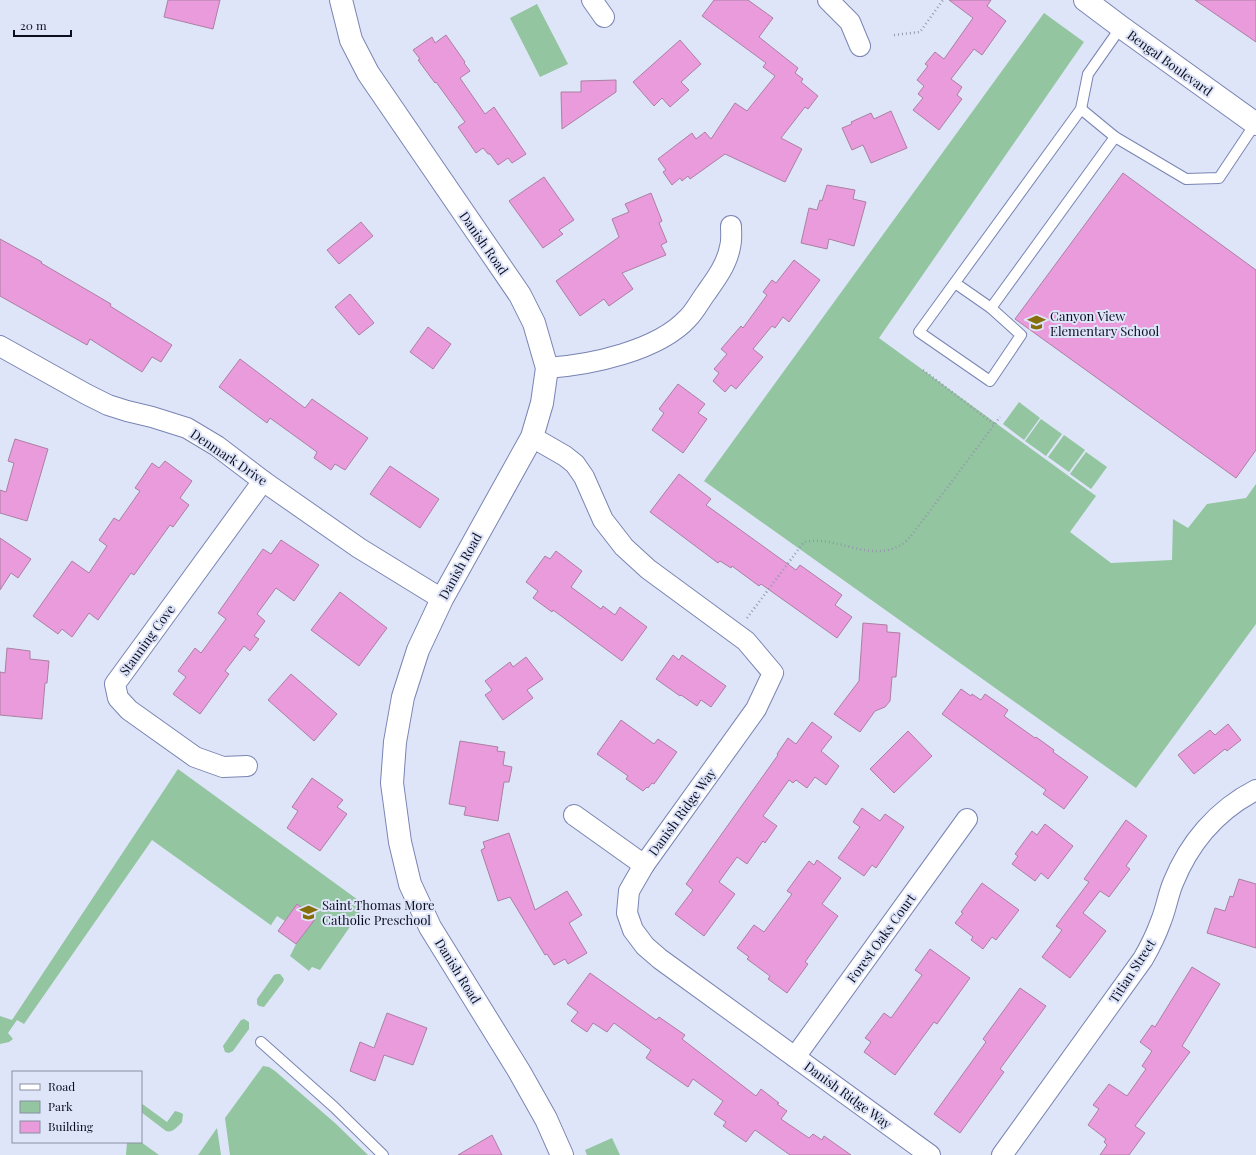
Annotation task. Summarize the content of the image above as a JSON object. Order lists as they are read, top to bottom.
{
  "streets": {
    "street": [
      "Bengal Boulevard",
      "Danish Road",
      "Denmark Drive",
      "Stauning Cove",
      "Danish Ridge Way",
      "Forest Oaks Court",
      "Titian Street"
    ]
  },
  "crossings": [
    ["Danish Road", "Denmark Drive"],
    ["Danish Road", "Danish Ridge Way"],
    ["Denmark Drive", "Stauning Cove"],
    ["Danish Ridge Way", "Forest Oaks Court"]
  ],
  "places": {
    "school or university": ["Canyon View Elementary School", "Saint Thomas More Catholic Preschool"]
  },
  "legend": ["Road", "Park", "Building"],
  "scale_bar": "20 m"
}
